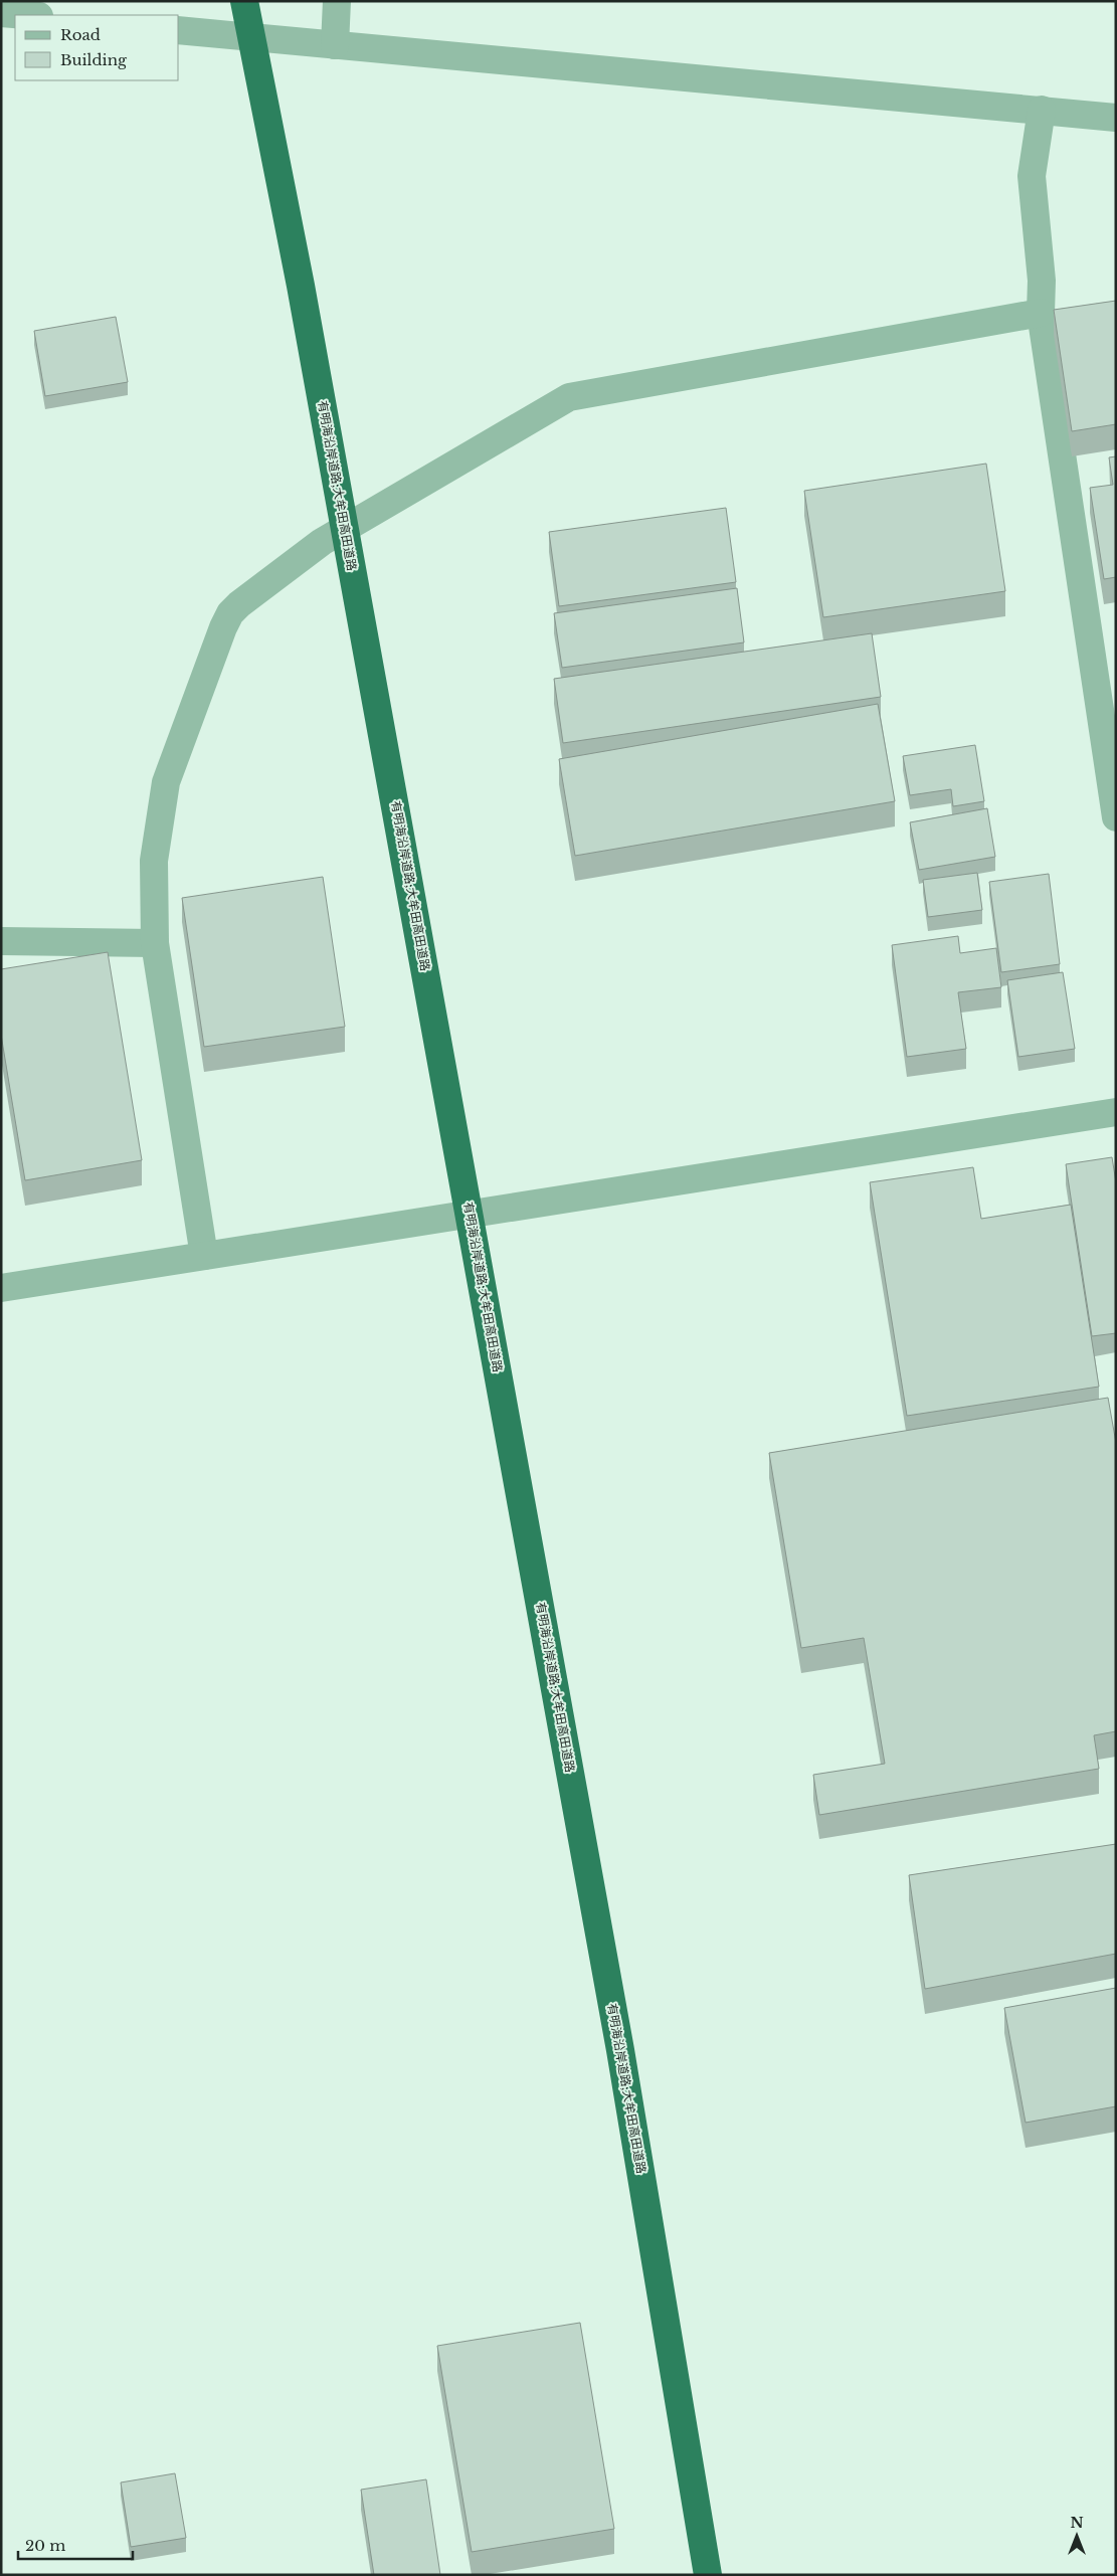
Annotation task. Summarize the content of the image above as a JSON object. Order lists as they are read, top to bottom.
{
  "streets": {
    "highway": ["有明海沿岸道路;大牟田高田道路"]
  },
  "legend": ["Road", "Building"],
  "scale_bar": "20 m",
  "north": "top"
}
